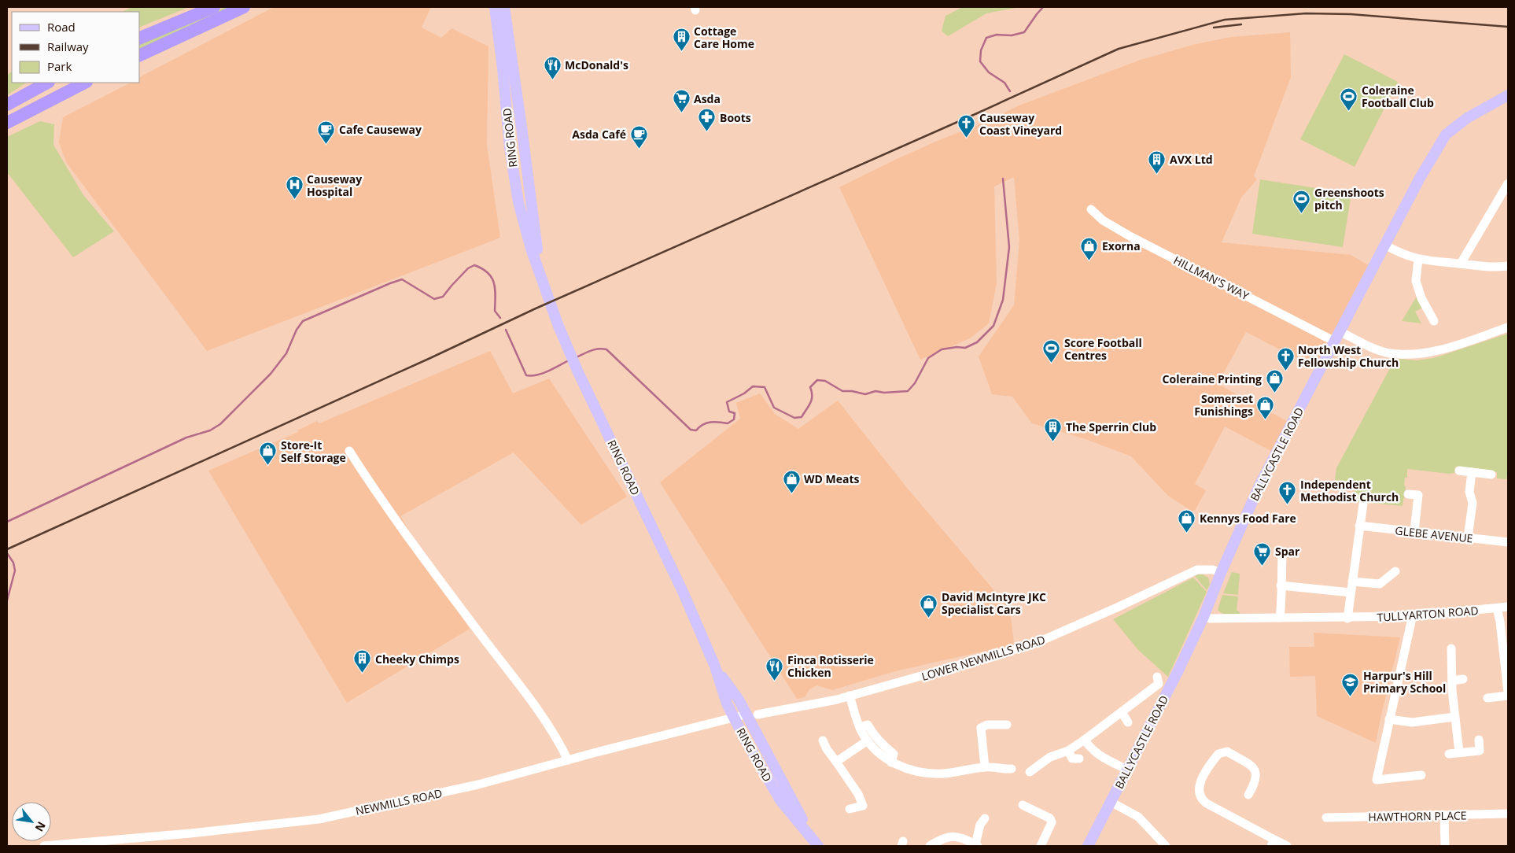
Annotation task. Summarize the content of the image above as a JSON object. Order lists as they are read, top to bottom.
{
  "streets": {
    "main road": ["RING ROAD", "BALLYCASTLE ROAD"],
    "street": [
      "HILLMAN'S WAY",
      "GLEBE AVENUE",
      "TULLYARTON ROAD",
      "LOWER NEWMILLS ROAD",
      "NEWMILLS ROAD",
      "HAWTHORN PLACE"
    ]
  },
  "crossings": [
    ["RING ROAD", "NEWMILLS ROAD"],
    ["HILLMAN'S WAY", "BALLYCASTLE ROAD"],
    ["BALLYCASTLE ROAD", "TULLYARTON ROAD"],
    ["BALLYCASTLE ROAD", "LOWER NEWMILLS ROAD"]
  ],
  "places": {
    "building": [
      "Cottage Care Home",
      "AVX Ltd",
      "The Sperrin Club",
      "Cheeky Chimps"
    ],
    "restaurant": ["McDonald's", "Finca Rotisserie Chicken"],
    "sports": ["Coleraine Football Club", "Greenshoots pitch", "Score Football Centres"],
    "supermarket": ["Asda", "Spar"],
    "pharmacy": ["Boots"],
    "church": ["Causeway Coast Vineyard", "North West Fellowship Church", "Independent Methodist Church"],
    "cafe": ["Cafe Causeway", "Asda Café"],
    "hospital": ["Causeway Hospital"],
    "shop": [
      "Exorna",
      "Coleraine Printing",
      "Somerset Funishings",
      "Store-It Self Storage",
      "WD Meats",
      "Kennys Food Fare",
      "David McIntyre JKC Specialist Cars"
    ],
    "school or university": ["Harpur's Hill Primary School"]
  },
  "legend": ["Road", "Railway", "Park"],
  "north": "bottom right"
}
